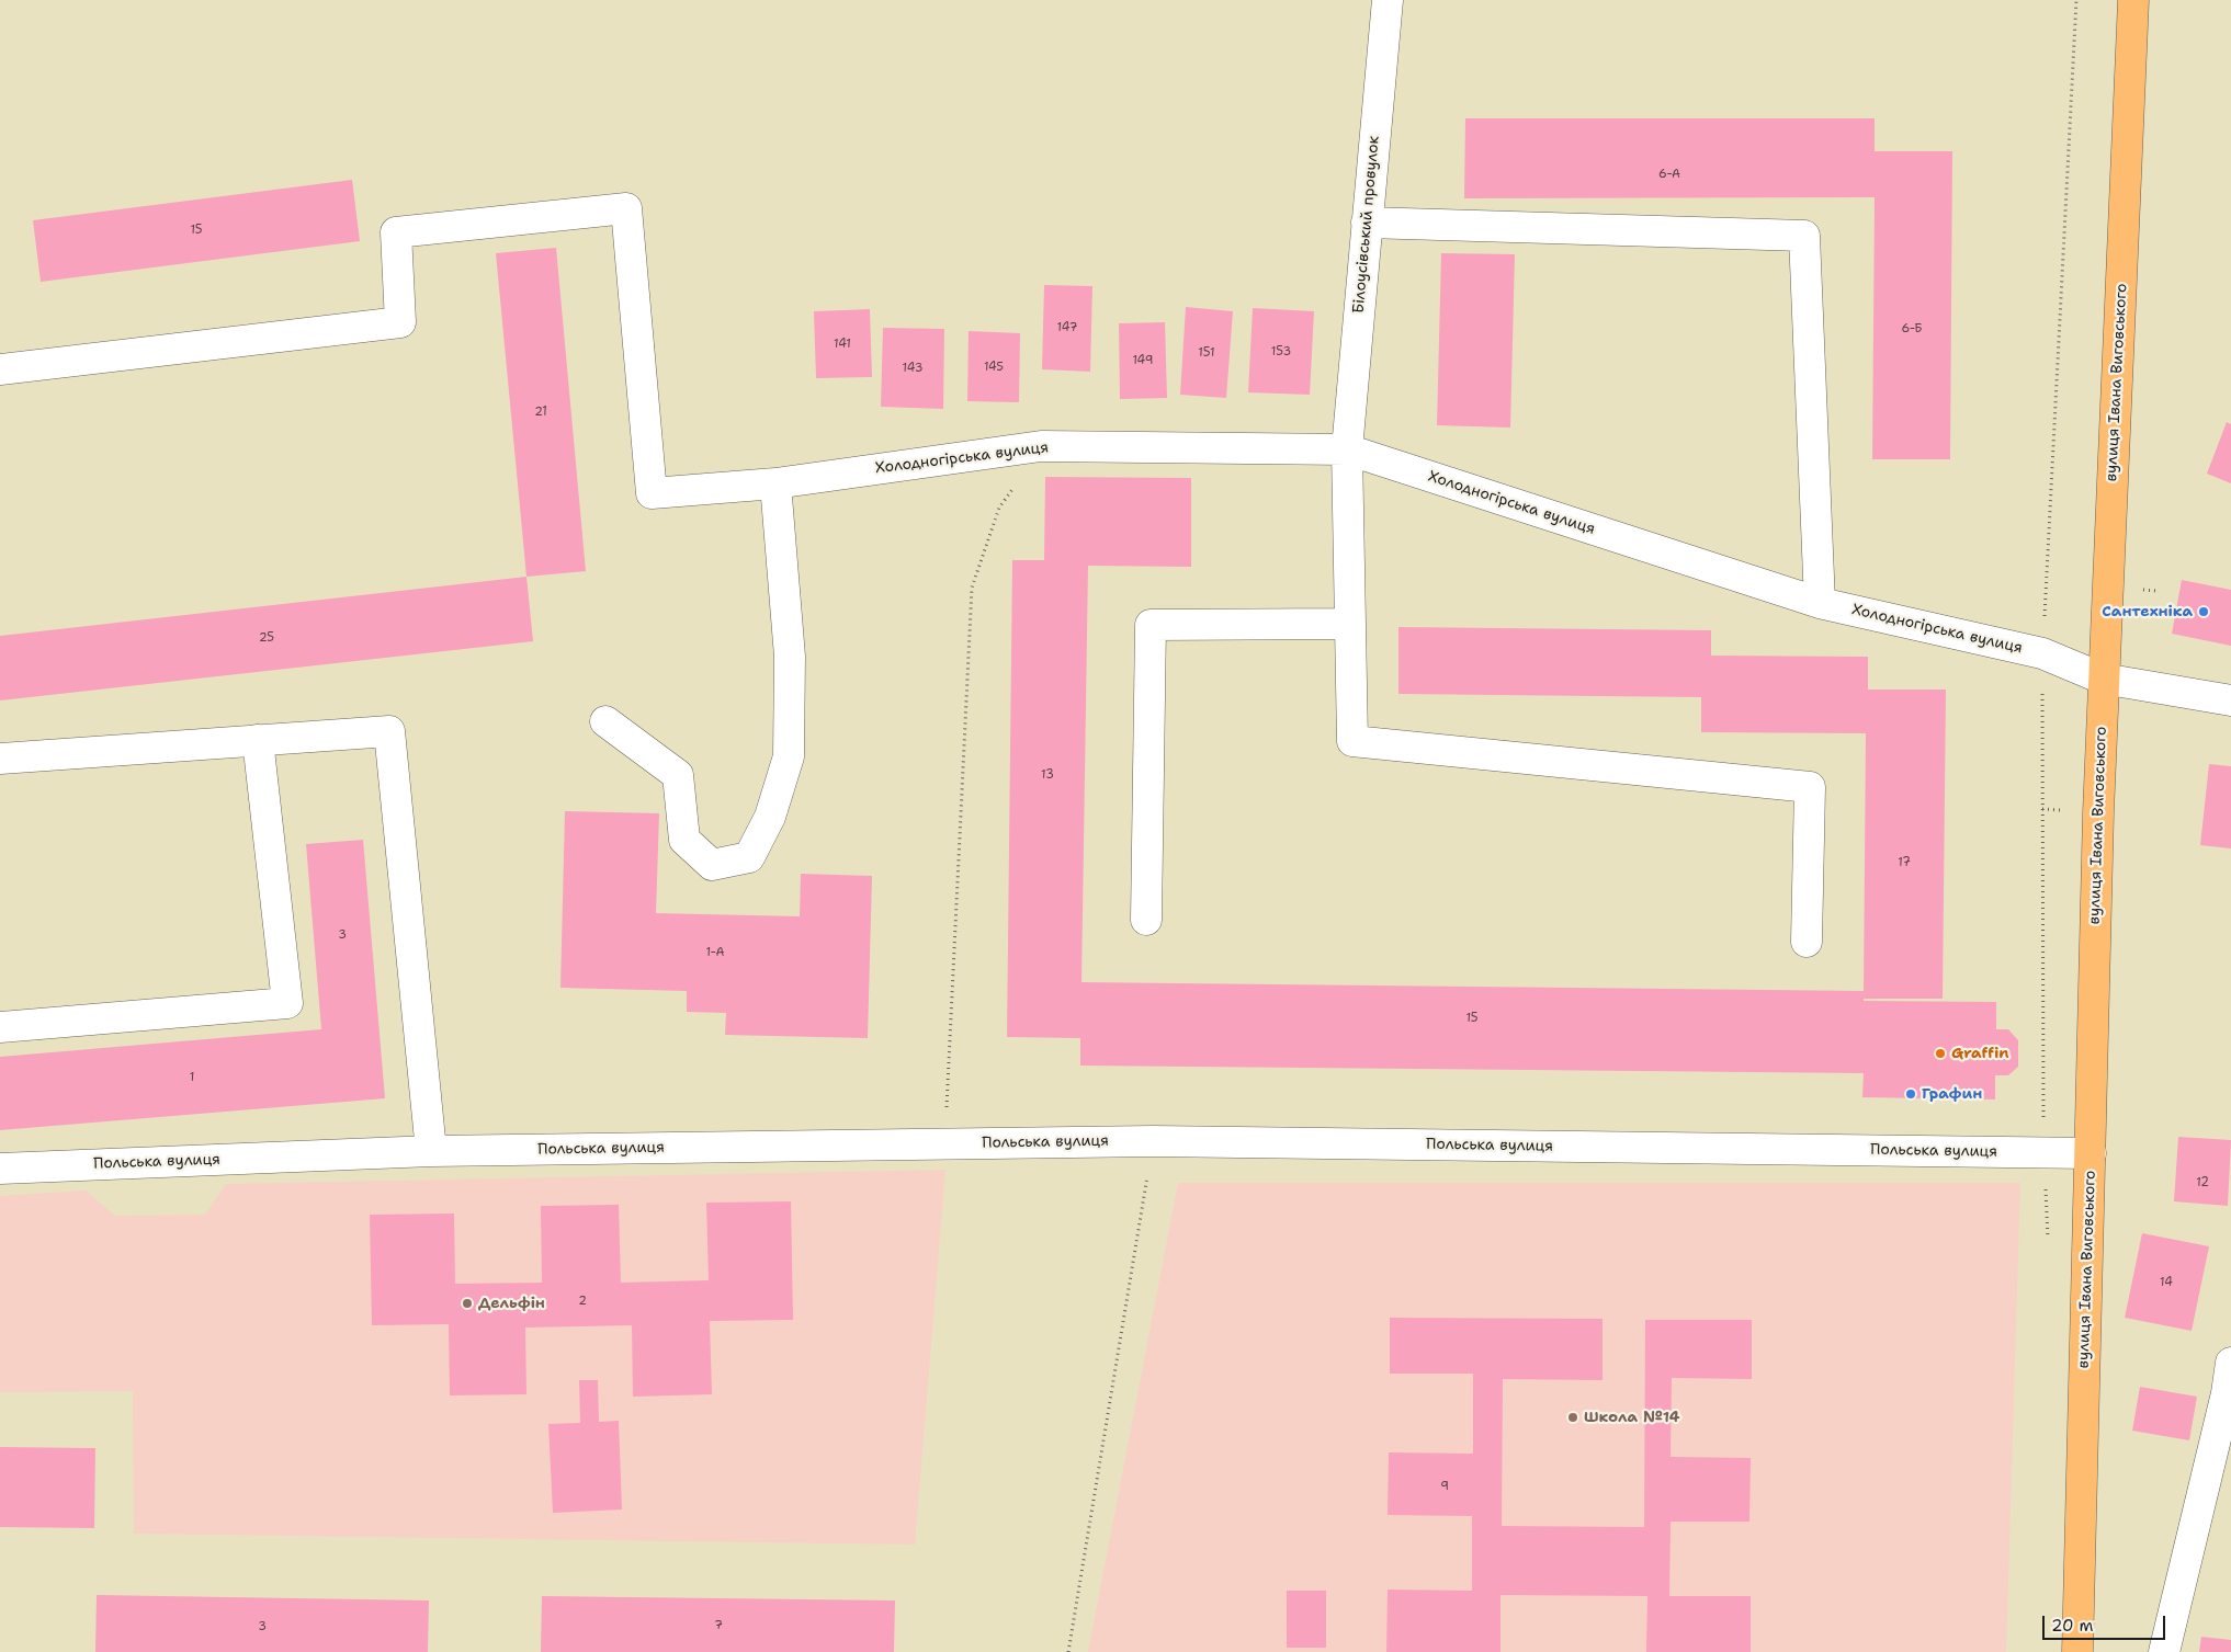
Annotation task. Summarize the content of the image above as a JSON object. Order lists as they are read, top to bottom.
{
  "streets": {
    "main road": ["вулиця Івана Виговського"],
    "street": ["Білоусівський провулок", "Холодногірська вулиця", "Польська вулиця"]
  },
  "crossings": [
    ["Білоусівський провулок", "Холодногірська вулиця"],
    ["вулиця Івана Виговського", "Холодногірська вулиця"],
    ["вулиця Івана Виговського", "Польська вулиця"]
  ],
  "places": [
    "Сантехніка",
    "Graffin",
    "Графин",
    "Дельфін",
    "Школа №14"
  ],
  "house_numbers": [
    "6-А",
    "15",
    "147",
    "6-Б",
    "141",
    "153",
    "151",
    "149",
    "145",
    "143",
    "21",
    "25",
    "13",
    "17",
    "3",
    "1-А",
    "15",
    "1",
    "12",
    "14",
    "2",
    "9",
    "7",
    "3"
  ],
  "scale_bar": "20 m"
}
